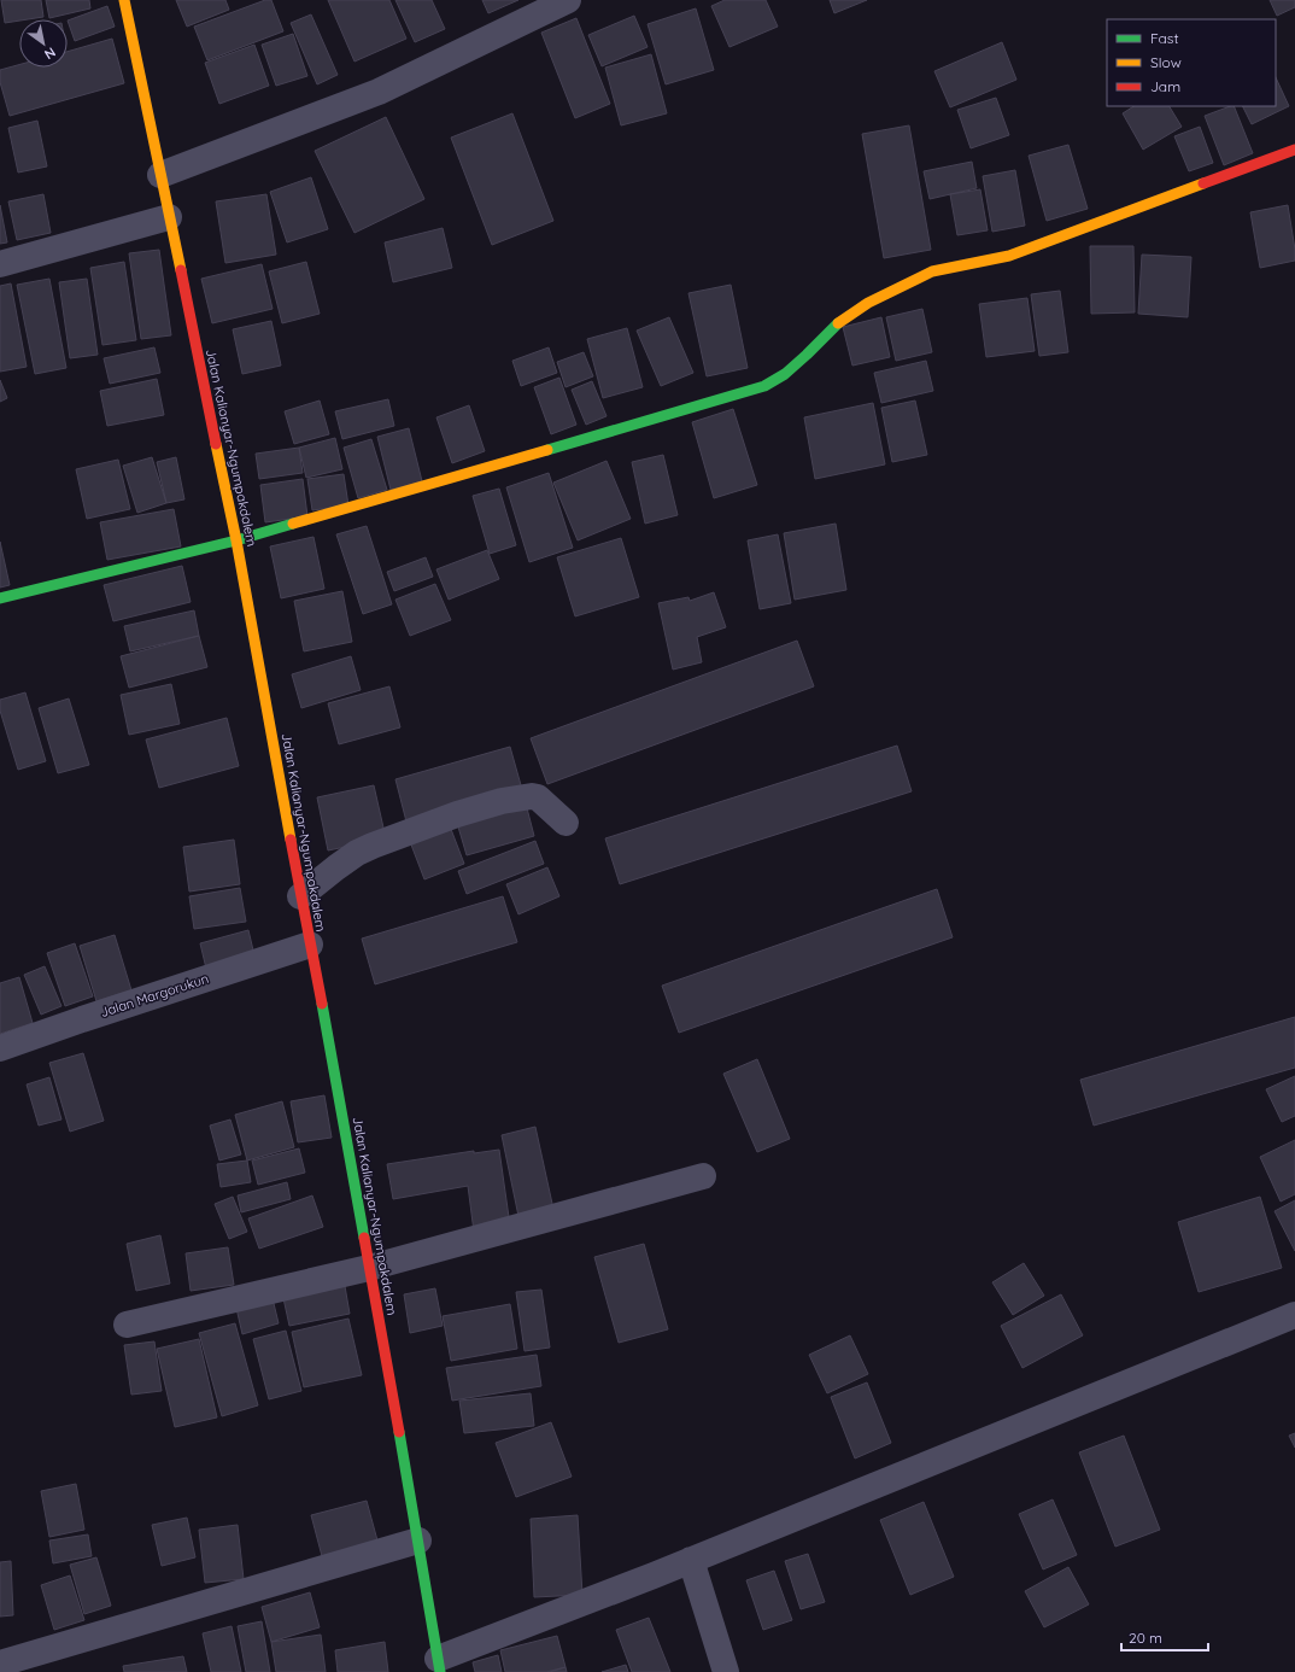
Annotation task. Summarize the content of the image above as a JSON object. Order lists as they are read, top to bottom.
{
  "streets": {
    "street": ["Jalan Kalianyar-Ngumpakdalem", "Jalan Margorukun"]
  },
  "crossings": [
    ["Jalan Kalianyar-Ngumpakdalem", "Jalan Margorukun"]
  ],
  "legend": ["Fast", "Slow", "Jam"],
  "scale_bar": "20 m",
  "north": "bottom right"
}
